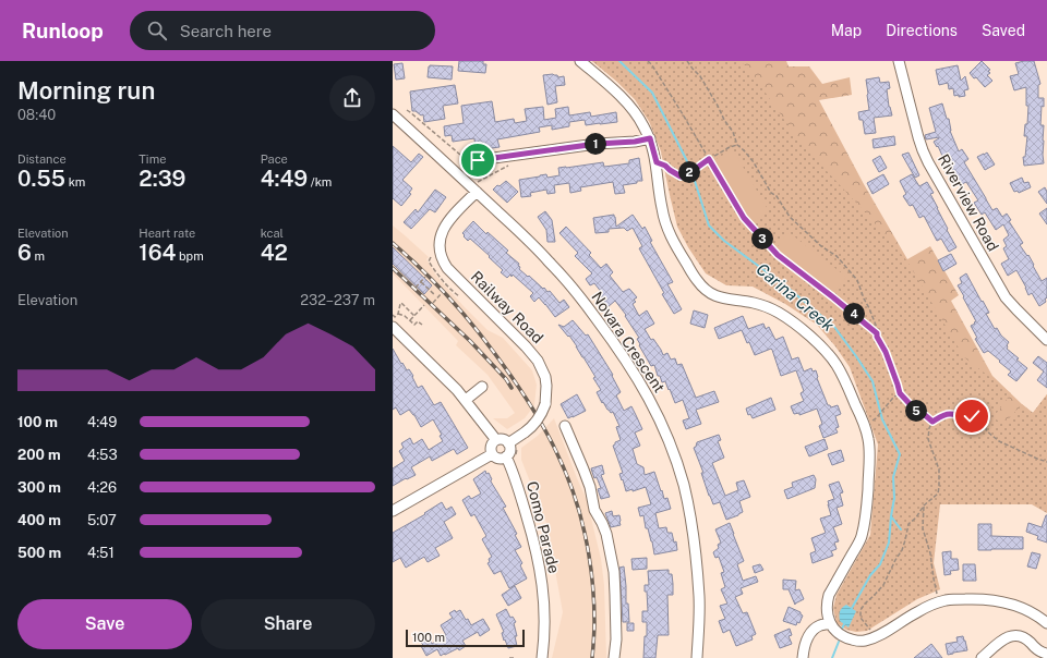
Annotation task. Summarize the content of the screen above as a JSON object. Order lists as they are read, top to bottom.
{
  "streets": {
    "street": [
      "Riverview Road",
      "Railway Road",
      "Novara Crescent",
      "Como Parade"
    ]
  },
  "crossings": [
    ["Railway Road", "Novara Crescent"],
    ["Railway Road", "Como Parade"]
  ],
  "water": ["Carina Creek"],
  "scale_bar": "100 m",
  "page": {
    "header": "Runloop",
    "search": "Search here",
    "nav": ["Map", "Directions", "Saved"],
    "heading": ["Morning run", "08:40"],
    "pins": [
      "1",
      "2",
      "3",
      "4",
      "5"
    ],
    "stats": [
      ["Distance", "0.55 km"],
      ["Time", "2:39"],
      ["Pace", "4:49 /km"],
      ["Elevation", "6 m"],
      ["Heart rate", "164 bpm"],
      ["kcal", "42"]
    ],
    "chart": ["Elevation", "232–237 m"],
    "list": [
      {
        "name": "100 m",
        "note": "4:49"
      },
      {
        "name": "200 m",
        "note": "4:53"
      },
      {
        "name": "300 m",
        "note": "4:26"
      },
      {
        "name": "400 m",
        "note": "5:07"
      },
      {
        "name": "500 m",
        "note": "4:51"
      }
    ],
    "buttons": ["Save", "Share"],
    "scale": "100 m"
  }
}
